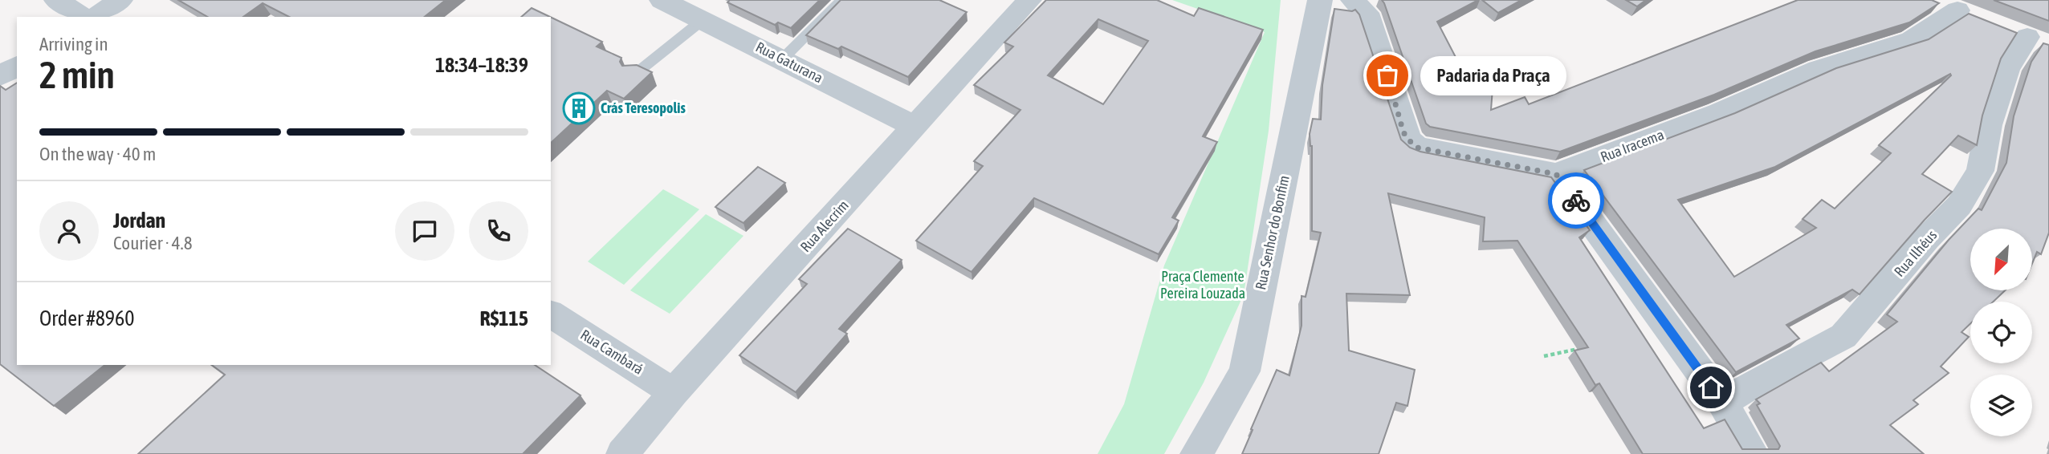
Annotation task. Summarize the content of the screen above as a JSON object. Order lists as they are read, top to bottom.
{
  "streets": {
    "street": [
      "Rua Gaturana",
      "Rua Iracema",
      "Rua Alecrim",
      "Rua Senhor do Bonfim",
      "Rua Ilhéus",
      "Rua Cambará"
    ]
  },
  "crossings": [
    ["Rua Gaturana", "Rua Alecrim"],
    ["Rua Alecrim", "Rua Cambará"]
  ],
  "parks": ["Praça Clemente Pereira Louzada"],
  "places": {
    "other": ["Padaria da Praça"],
    "building": ["Crás Teresopolis"]
  },
  "north": "bottom left",
  "page": {
    "heading": ["2 min", "Arriving in", "18:34–18:39"],
    "panel": [
      "Jordan",
      "Courier · 4.8",
      "Order #8960",
      "R$115"
    ],
    "bubble": "Padaria da Praça",
    "bar": "On the way · 40 m"
  }
}
